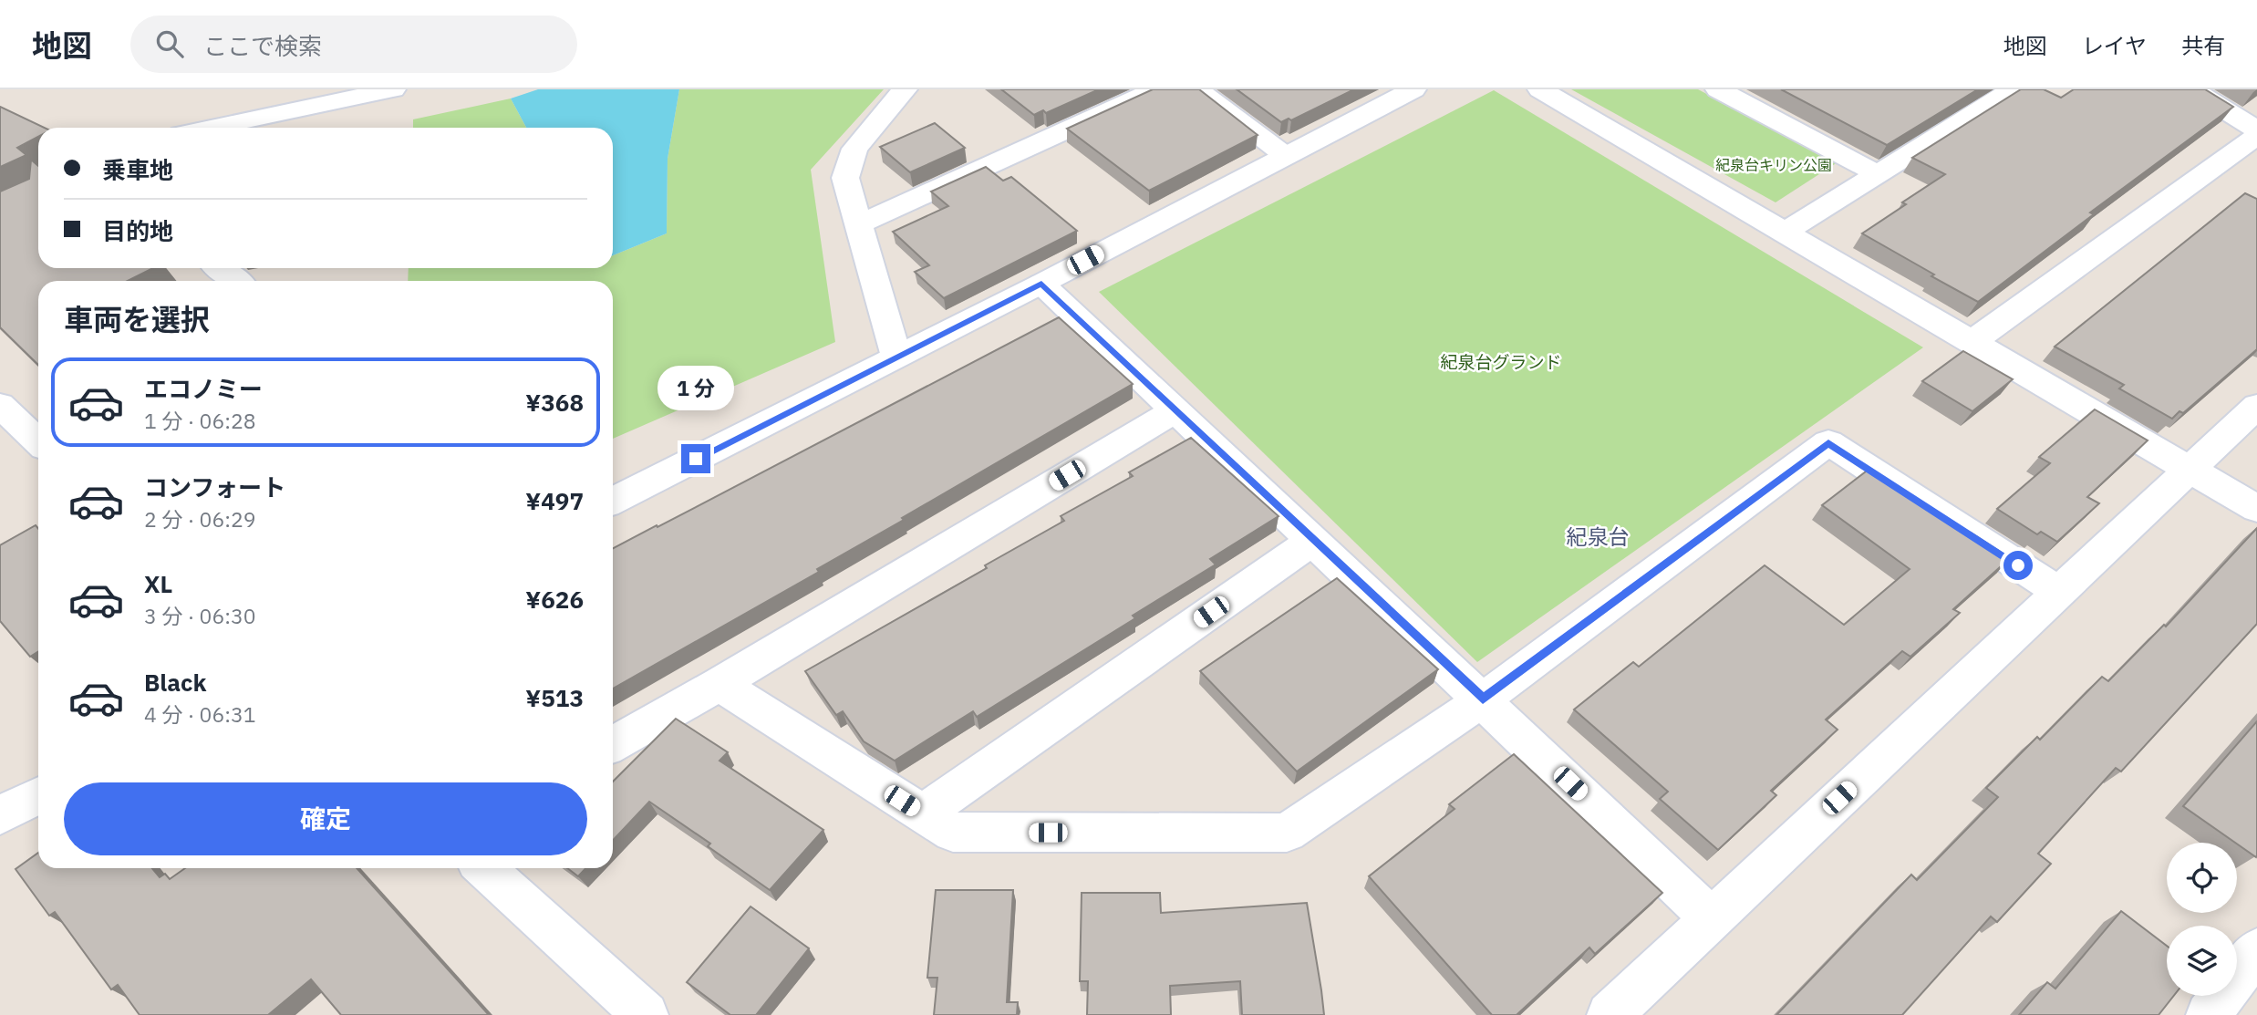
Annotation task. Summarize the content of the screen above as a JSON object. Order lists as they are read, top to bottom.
{
  "districts": ["紀泉台"],
  "parks": ["紀泉台キリン公園", "紀泉台グランド"],
  "page": {
    "header": "地図",
    "search": "ここで検索",
    "nav": ["地図", "レイヤ", "共有"],
    "banner": ["乗車地", "目的地"],
    "heading": "車両を選択",
    "list": [
      {
        "name": "エコノミー",
        "note": "1 分 · 06:28",
        "value": "¥368"
      },
      {
        "name": "コンフォート",
        "note": "2 分 · 06:29",
        "value": "¥497"
      },
      {
        "name": "XL",
        "note": "3 分 · 06:30",
        "value": "¥626"
      },
      {
        "name": "Black",
        "note": "4 分 · 06:31",
        "value": "¥513"
      }
    ],
    "bubble": "1 分",
    "buttons": "確定"
  }
}
